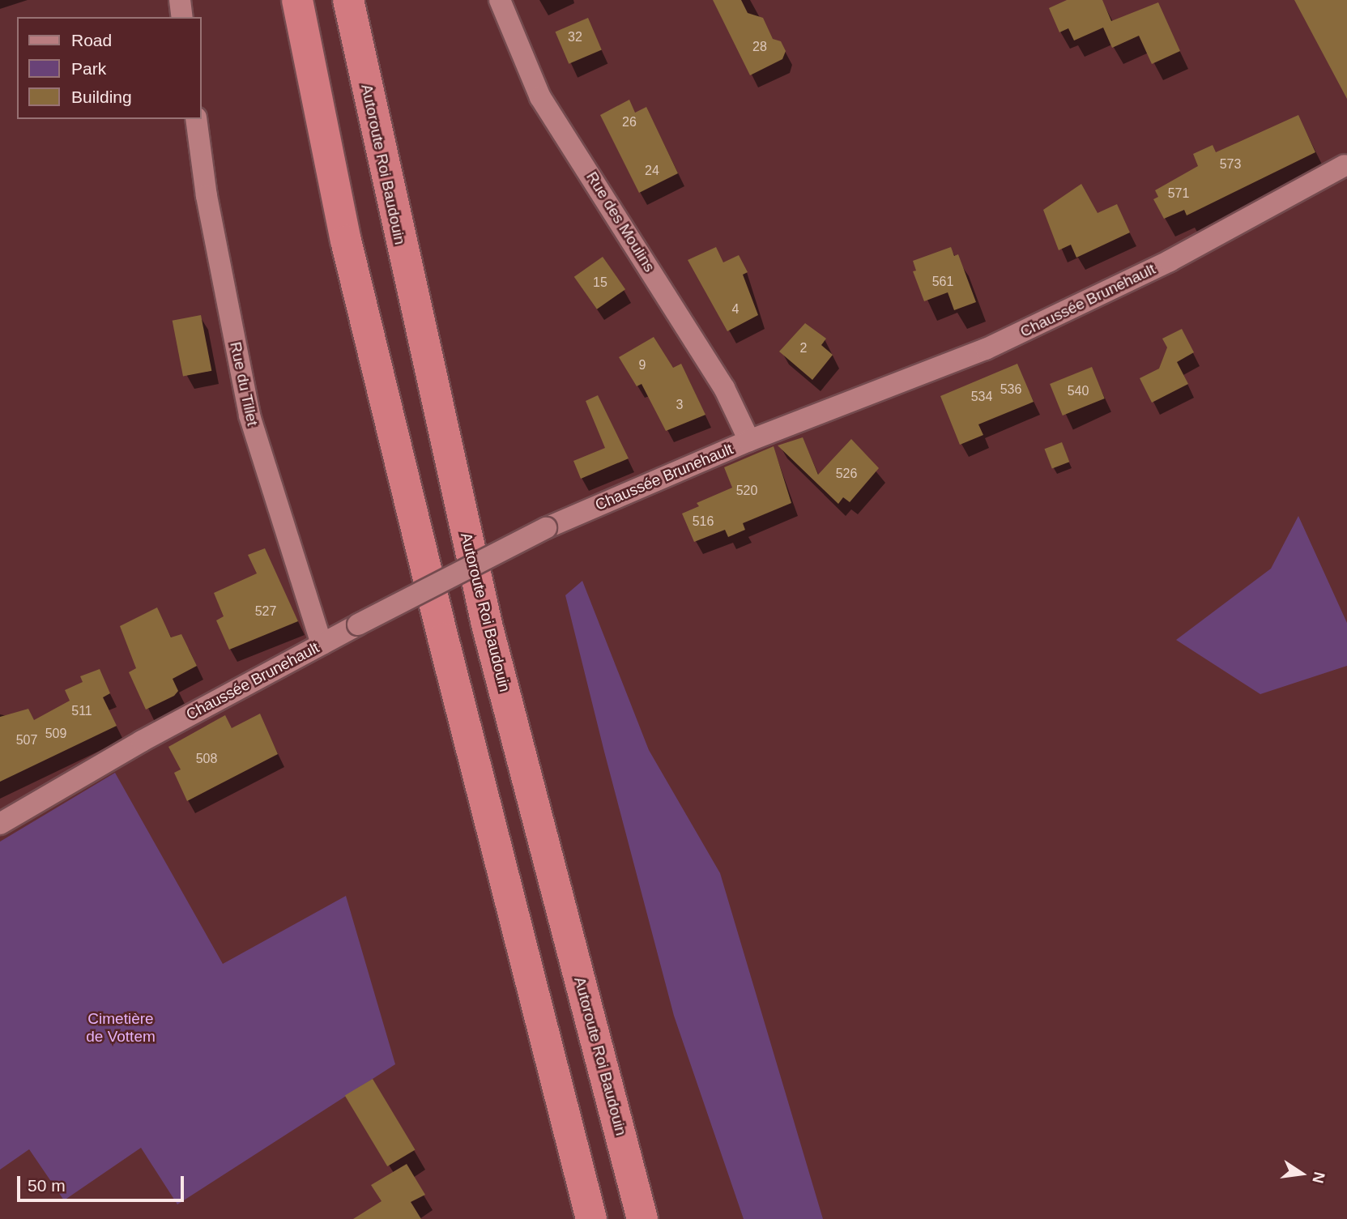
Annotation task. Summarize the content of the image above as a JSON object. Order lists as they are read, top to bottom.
{
  "streets": {
    "highway": ["Autoroute Roi Baudouin"],
    "street": ["Rue des Moulins", "Chaussée Brunehault", "Rue du Tillet"]
  },
  "crossings": [
    ["Rue des Moulins", "Chaussée Brunehault"],
    ["Chaussée Brunehault", "Rue du Tillet"]
  ],
  "parks": ["Cimetière de Vottem"],
  "house_numbers": [
    "32",
    "28",
    "26",
    "573",
    "24",
    "571",
    "561",
    "15",
    "4",
    "2",
    "9",
    "536",
    "540",
    "534",
    "3",
    "526",
    "520",
    "516",
    "527",
    "511",
    "509",
    "507",
    "508"
  ],
  "legend": ["Road", "Park", "Building"],
  "scale_bar": "50 m",
  "north": "right"
}
